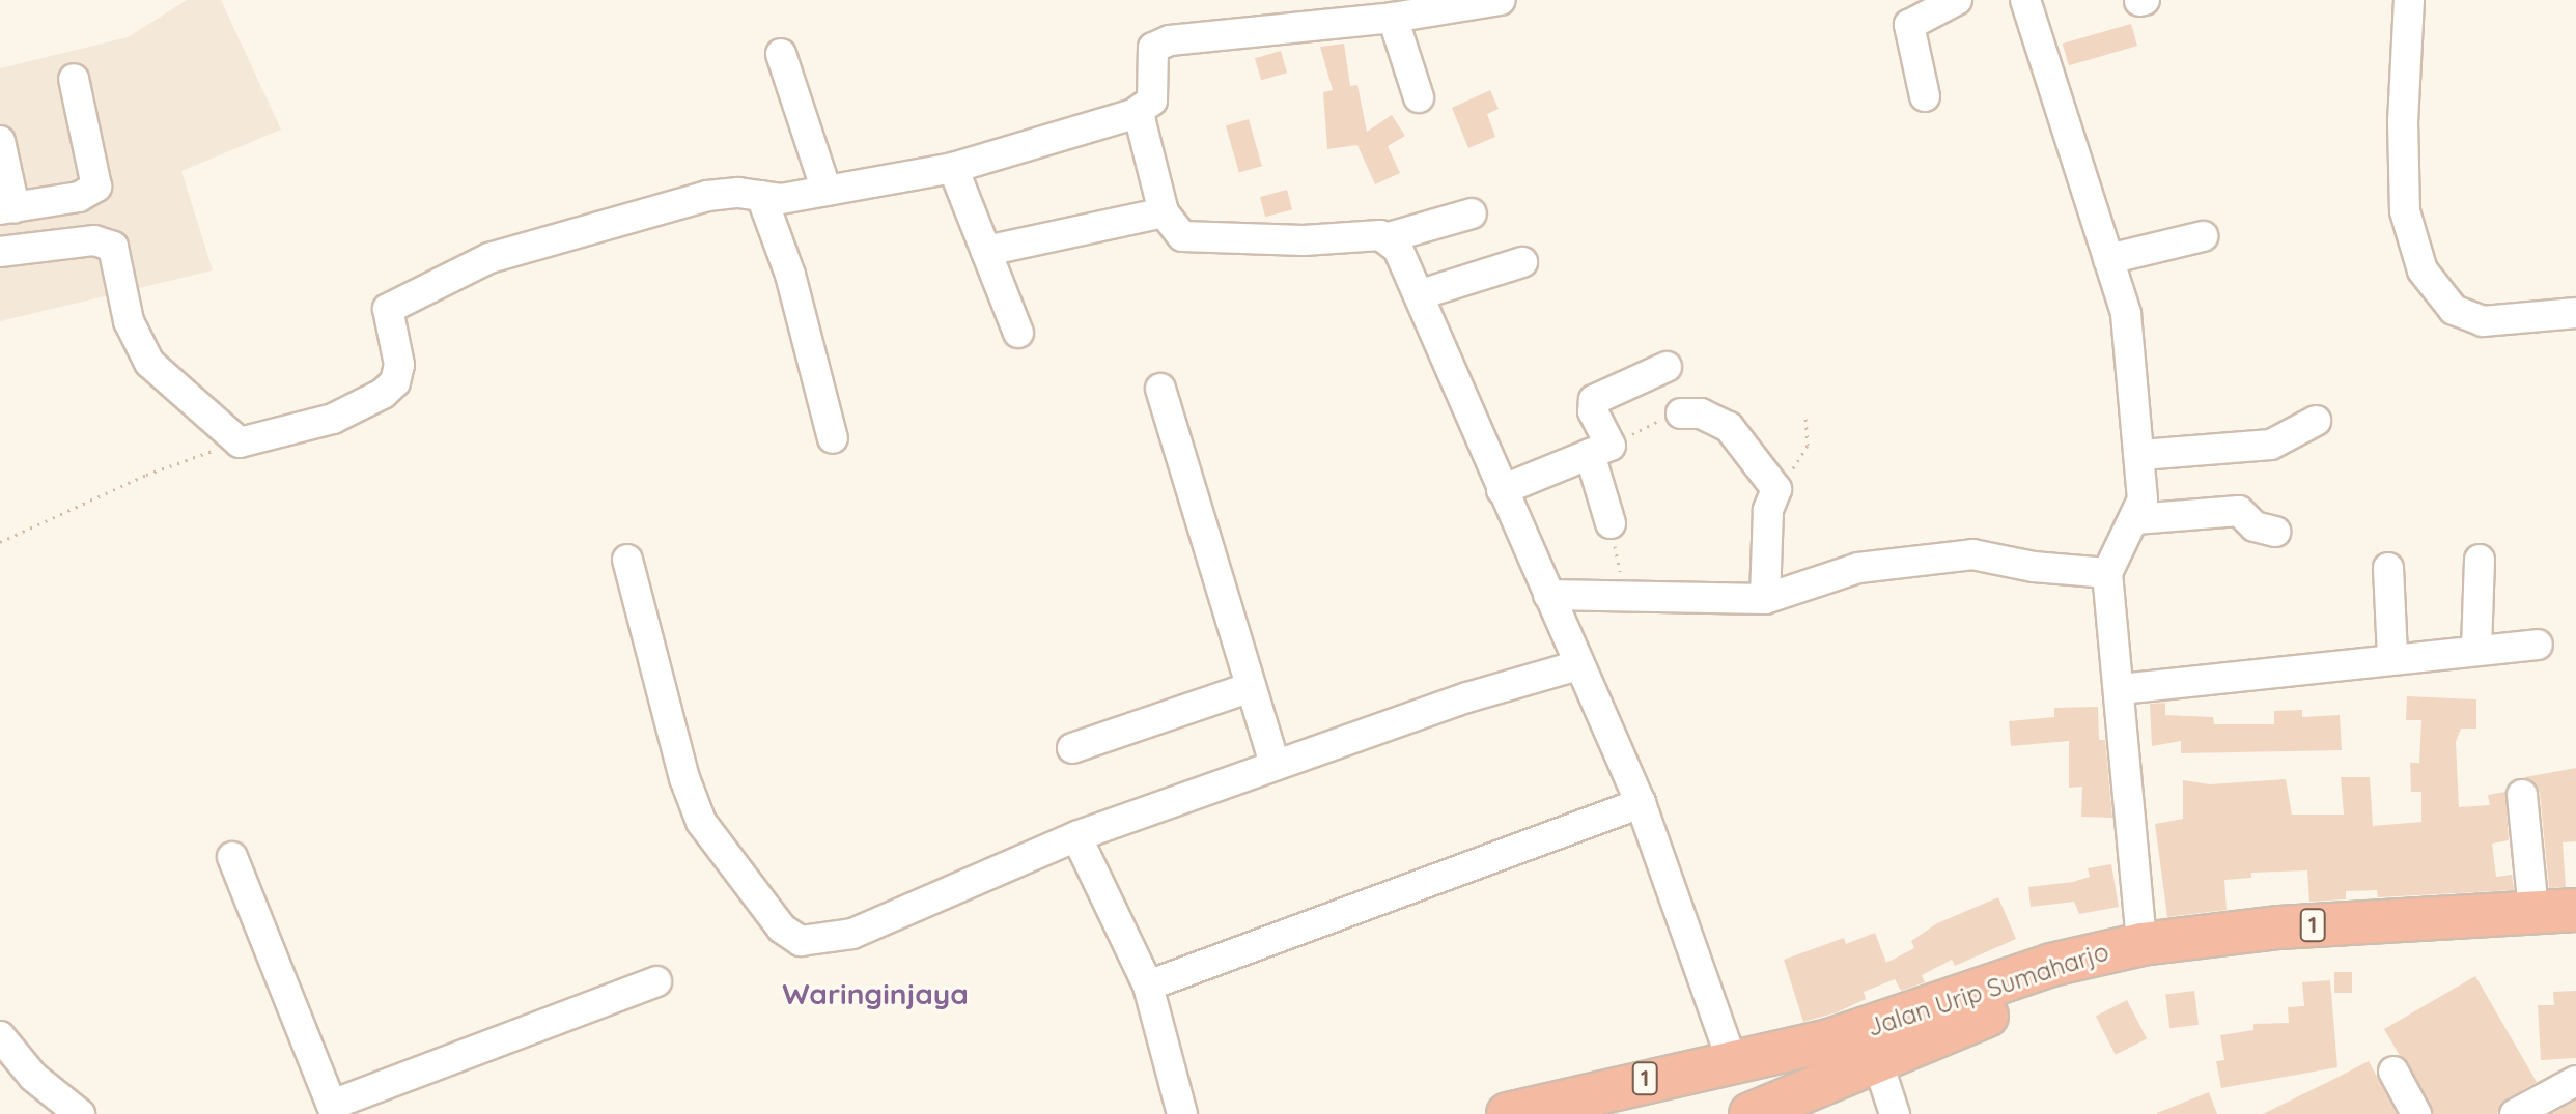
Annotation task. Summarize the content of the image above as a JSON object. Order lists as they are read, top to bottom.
{
  "streets": {
    "highway": ["1", "Jalan Urip Sumaharjo"]
  },
  "districts": ["Waringinjaya"]
}
